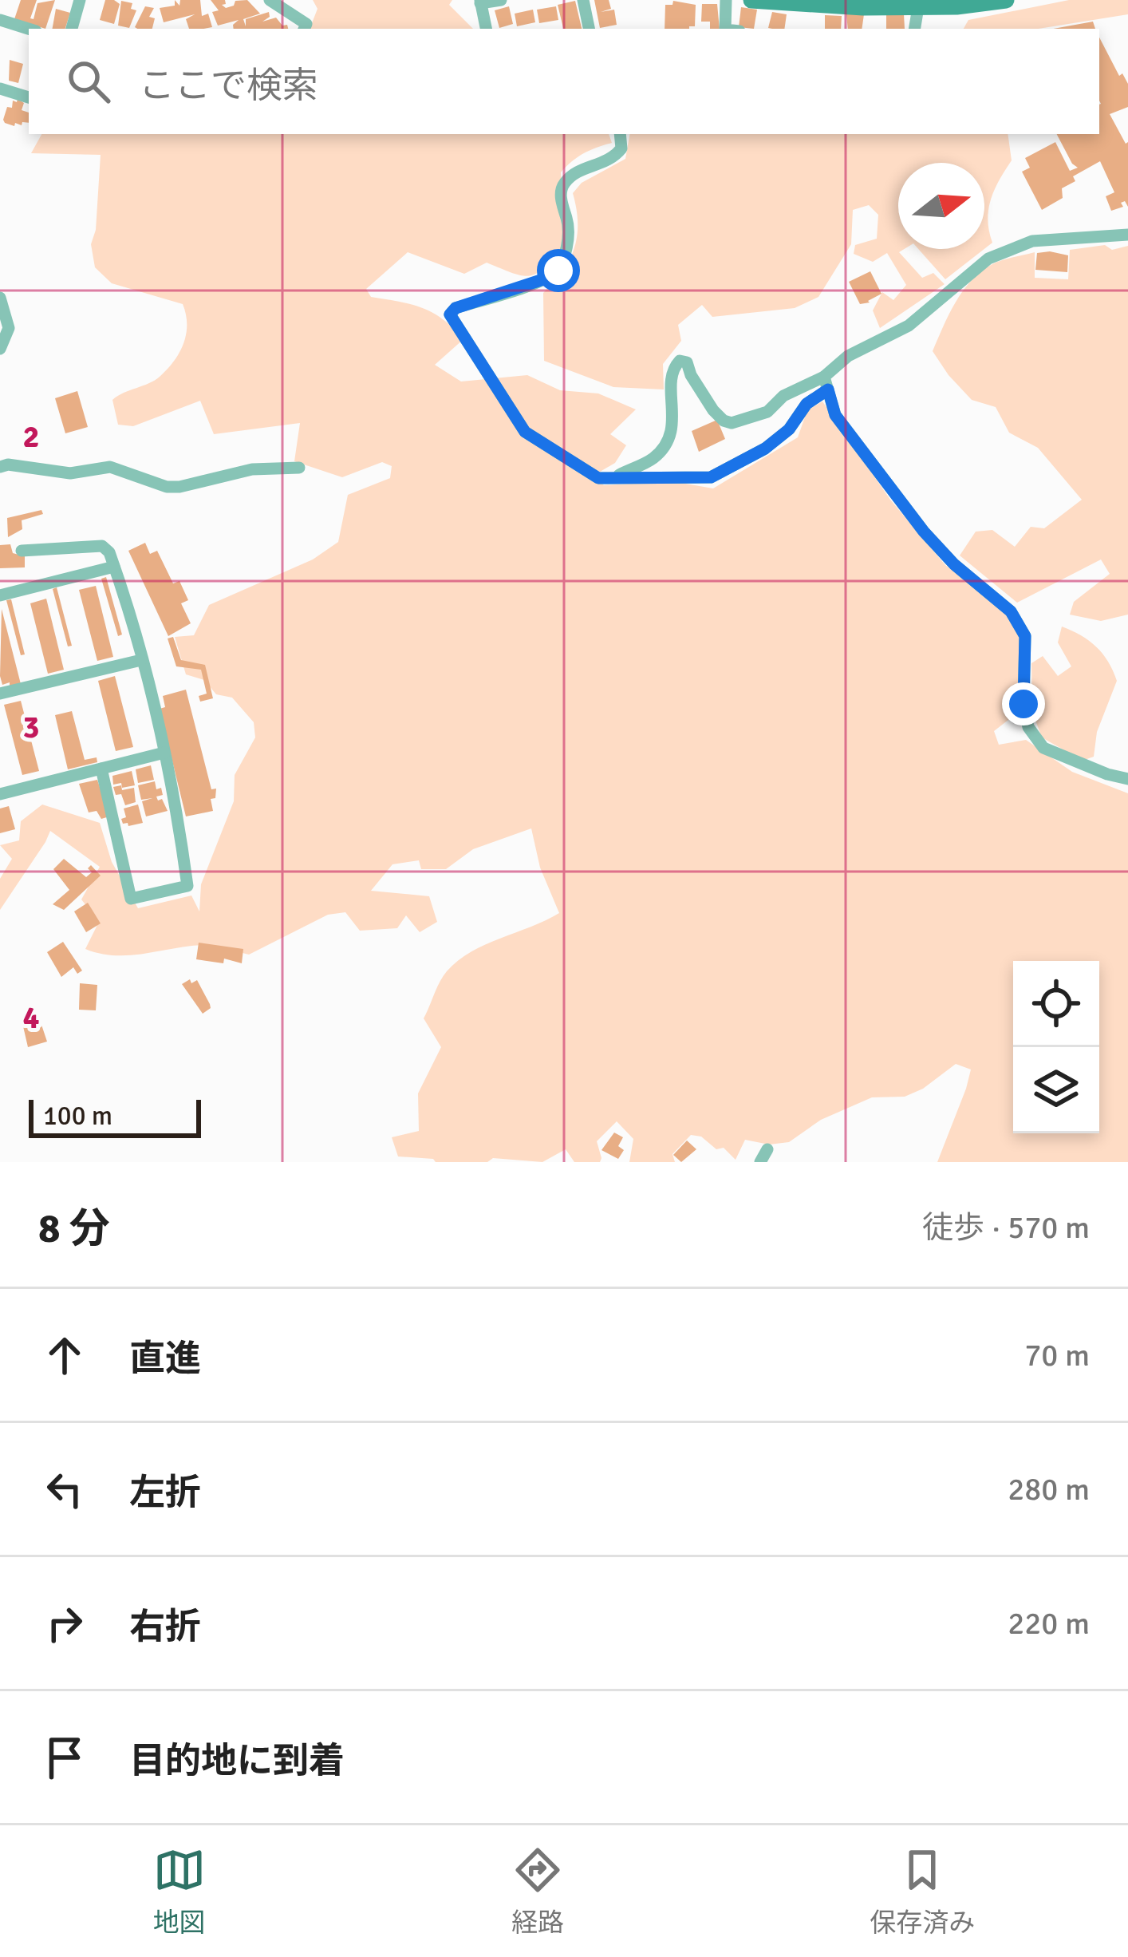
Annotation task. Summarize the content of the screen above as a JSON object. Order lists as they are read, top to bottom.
{
  "scale_bar": "100 m",
  "north": "right",
  "page": {
    "search": "ここで検索",
    "scale": "100 m",
    "heading": ["8 分", "徒歩 · 570 m"],
    "list": [
      ["直進", "70 m"],
      ["左折", "280 m"],
      ["右折", "220 m"],
      "目的地に到着"
    ],
    "nav": ["地図", "経路", "保存済み"]
  },
  "grid": {
    "rows": ["2", "3", "4"]
  }
}
